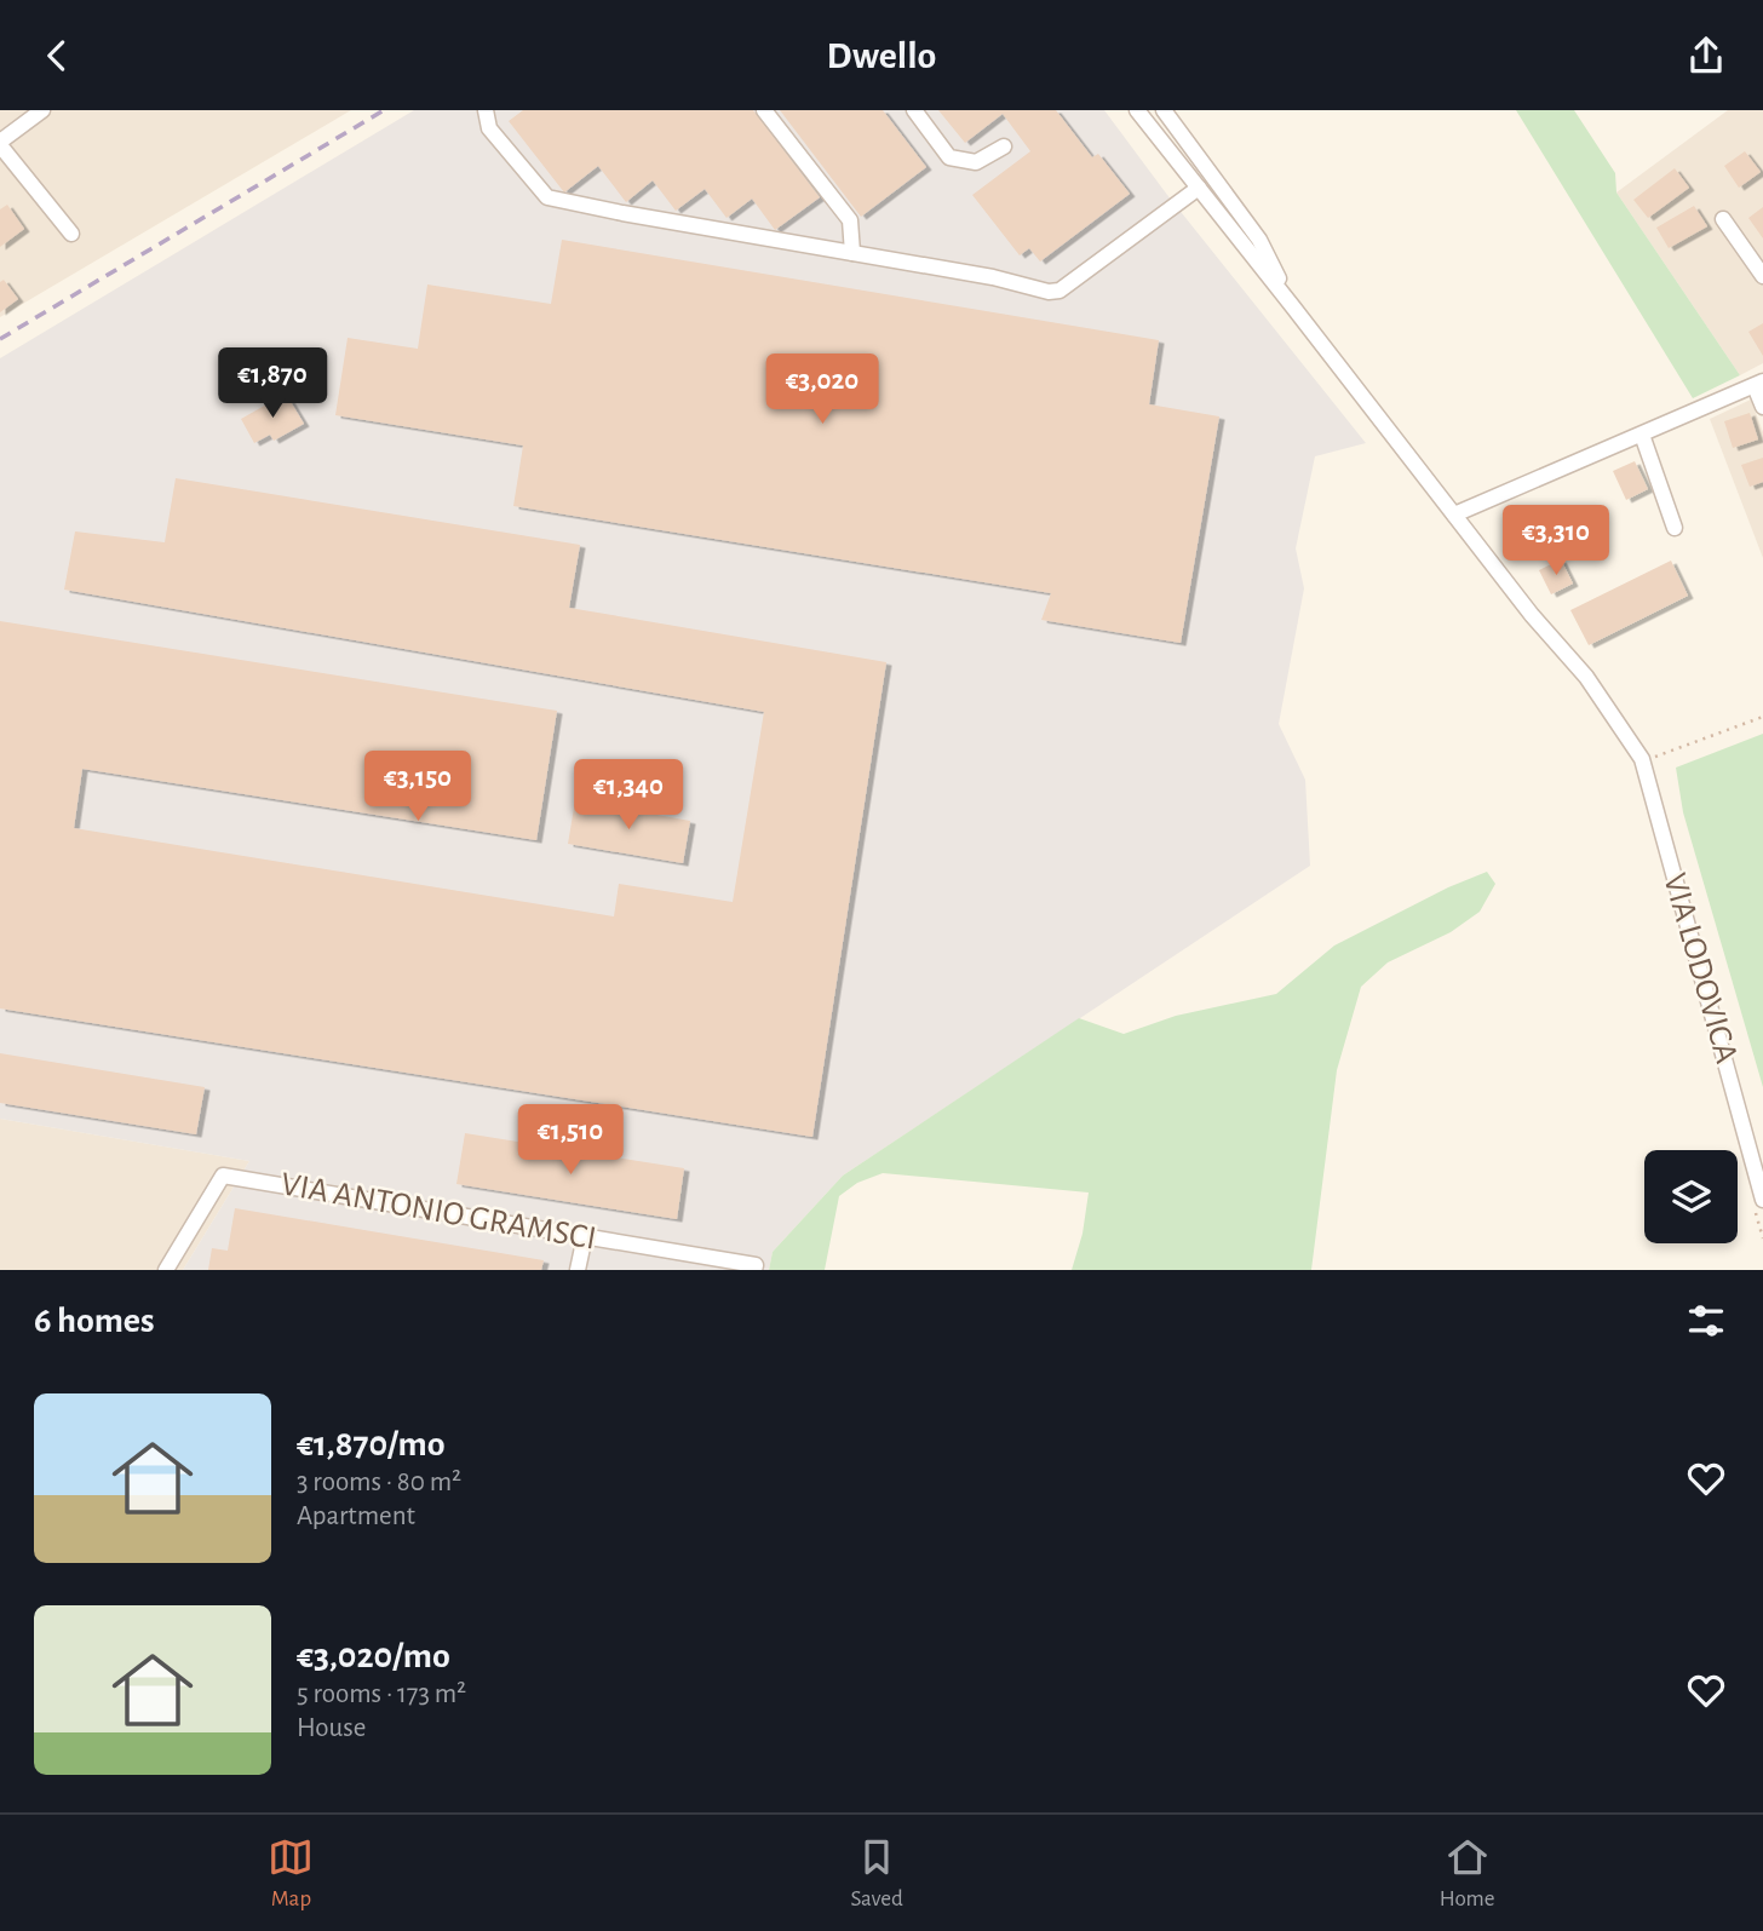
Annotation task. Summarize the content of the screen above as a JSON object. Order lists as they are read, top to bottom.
{
  "streets": {
    "street": ["VIA LODOVICA", "VIA ANTONIO GRAMSCI"]
  },
  "page": {
    "header": "Dwello",
    "price": [
      "€1,870",
      "€3,020",
      "€3,310",
      "€3,150",
      "€1,340",
      "€1,510"
    ],
    "heading": "6 homes",
    "list": [
      {
        "name": "€1,870/mo",
        "note": "3 rooms · 80 m² · Apartment"
      },
      {
        "name": "€3,020/mo",
        "note": "5 rooms · 173 m² · House"
      }
    ],
    "tabs": ["Map", "Saved", "Home"]
  }
}
